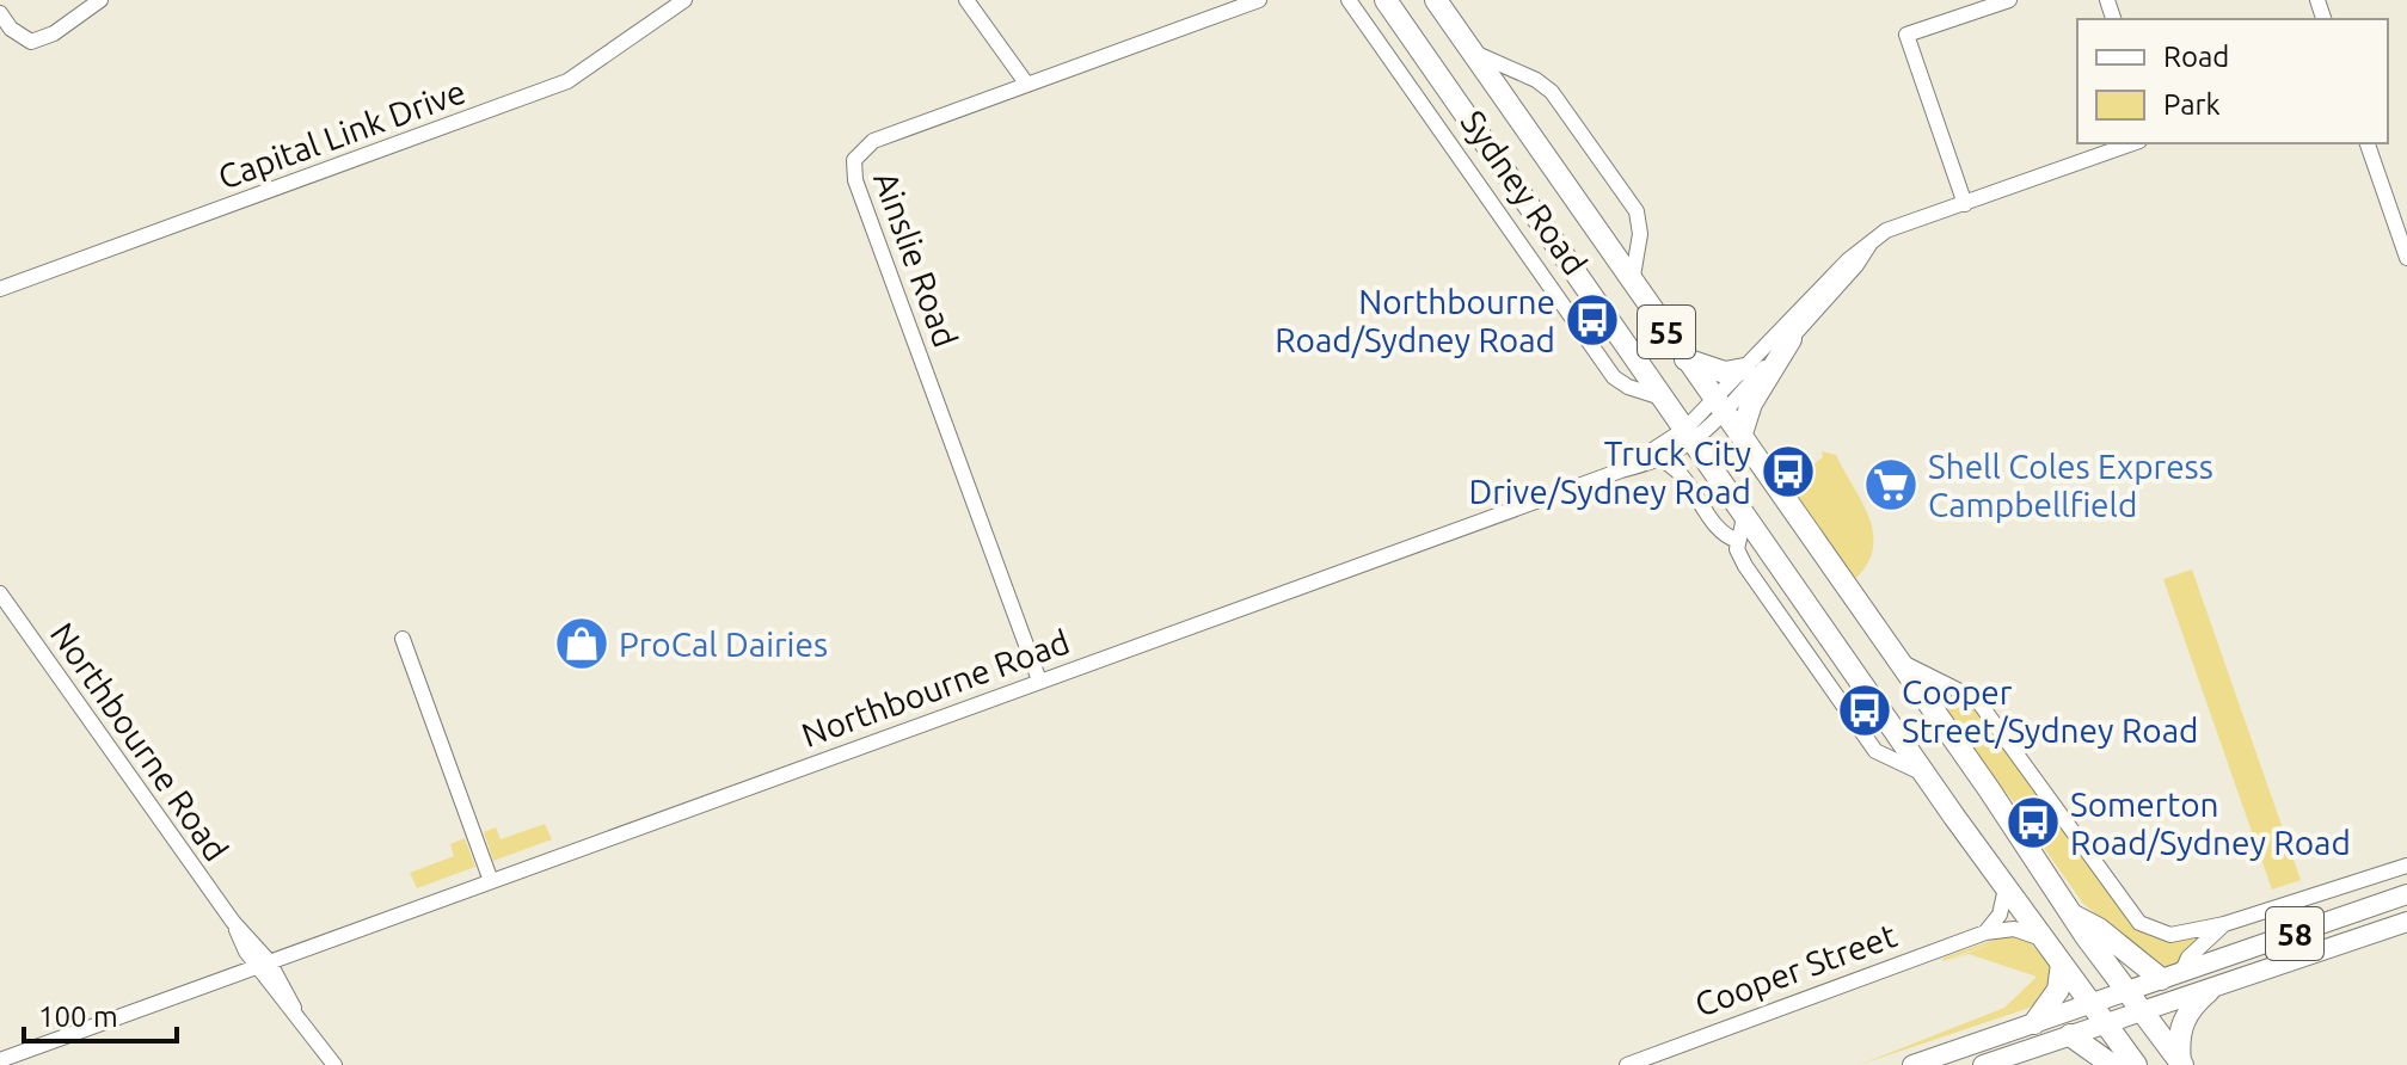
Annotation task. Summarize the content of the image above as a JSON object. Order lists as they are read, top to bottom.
{
  "streets": {
    "highway": ["Sydney Road", "55"],
    "main road": ["58"],
    "street": [
      "Capital Link Drive",
      "Ainslie Road",
      "Northbourne Road",
      "Cooper Street"
    ]
  },
  "crossings": [
    ["Sydney Road", "55"],
    ["Sydney Road", "Northbourne Road"],
    ["Sydney Road", "58"],
    ["Sydney Road", "Cooper Street"],
    ["Ainslie Road", "Northbourne Road"],
    ["55", "58"]
  ],
  "places": {
    "bus stop": [
      "Northbourne Road/Sydney Road",
      "Truck City Drive/Sydney Road",
      "Cooper Street/Sydney Road",
      "Somerton Road/Sydney Road"
    ],
    "supermarket": ["Shell Coles Express Campbellfield"],
    "shop": ["ProCal Dairies"]
  },
  "legend": ["Road", "Park"],
  "scale_bar": "100 m"
}
